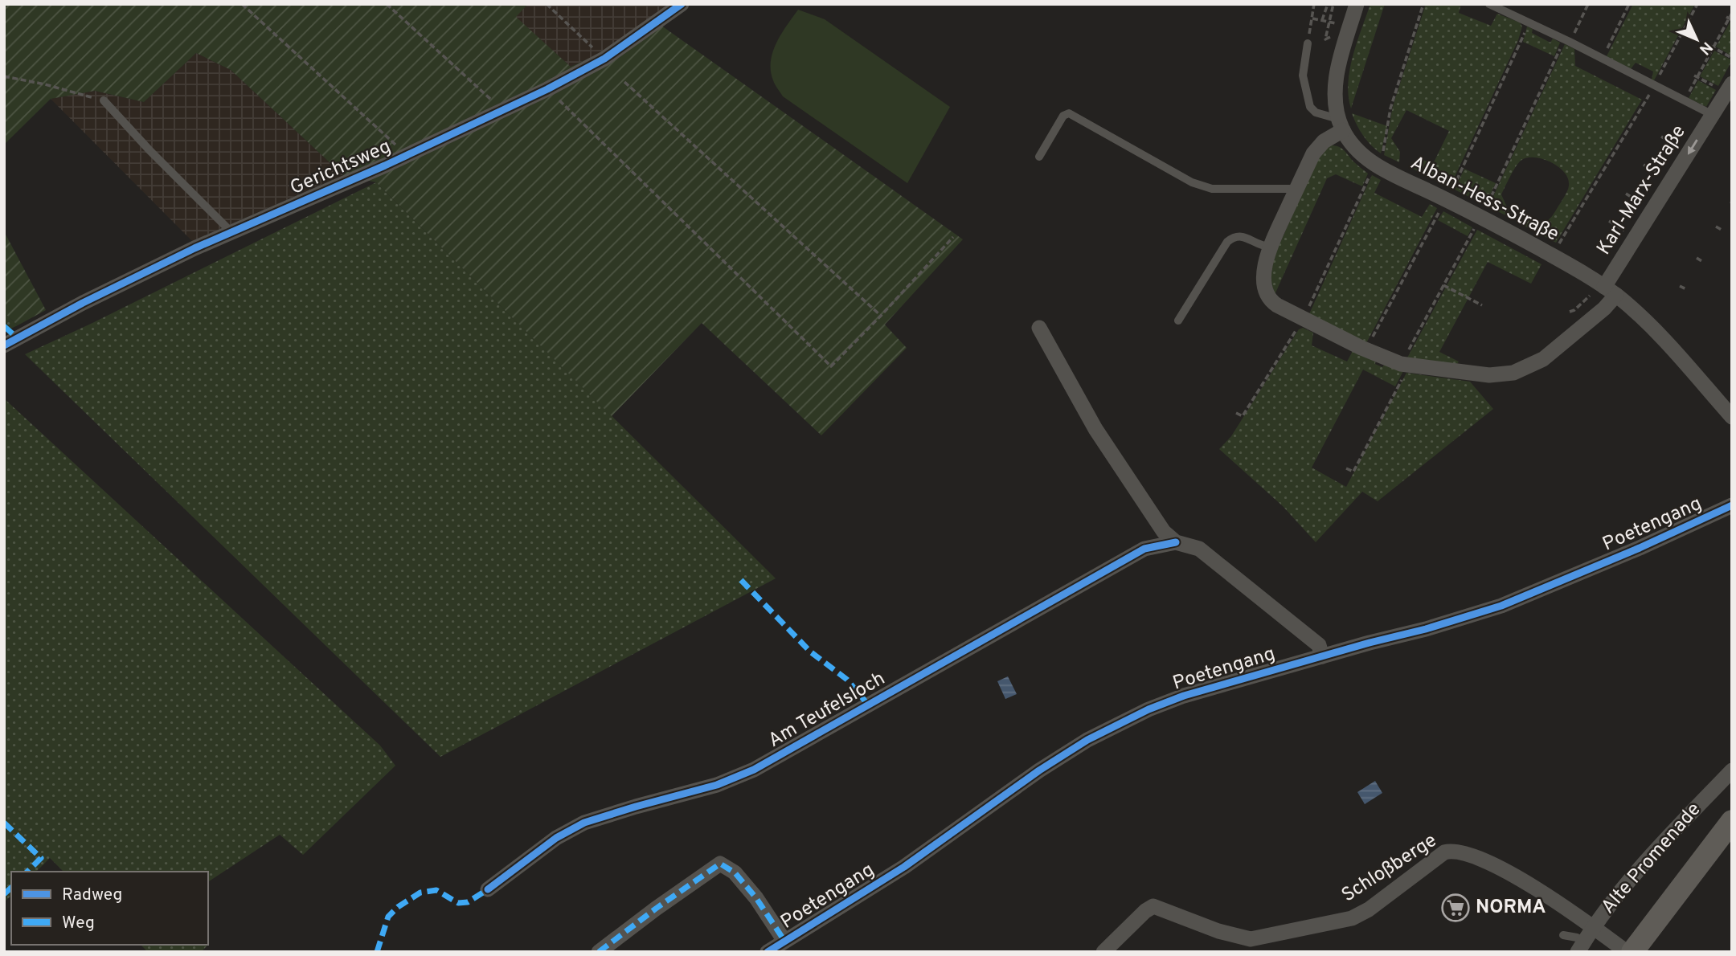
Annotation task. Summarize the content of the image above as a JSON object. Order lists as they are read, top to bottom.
{
  "streets": {
    "main road": ["Alte Promenade"],
    "street": [
      "Gerichtsweg",
      "Karl-Marx-Straße",
      "Alban-Hess-Straße",
      "Poetengang",
      "Am Teufelsloch",
      "Schloßberge"
    ]
  },
  "crossings": [
    ["Karl-Marx-Straße", "Alban-Hess-Straße"],
    ["Alte Promenade", "Schloßberge"]
  ],
  "one_way": ["Karl-Marx-Straße"],
  "places": {
    "supermarket": ["NORMA"]
  },
  "legend": ["Radweg", "Weg"],
  "north": "bottom right"
}
